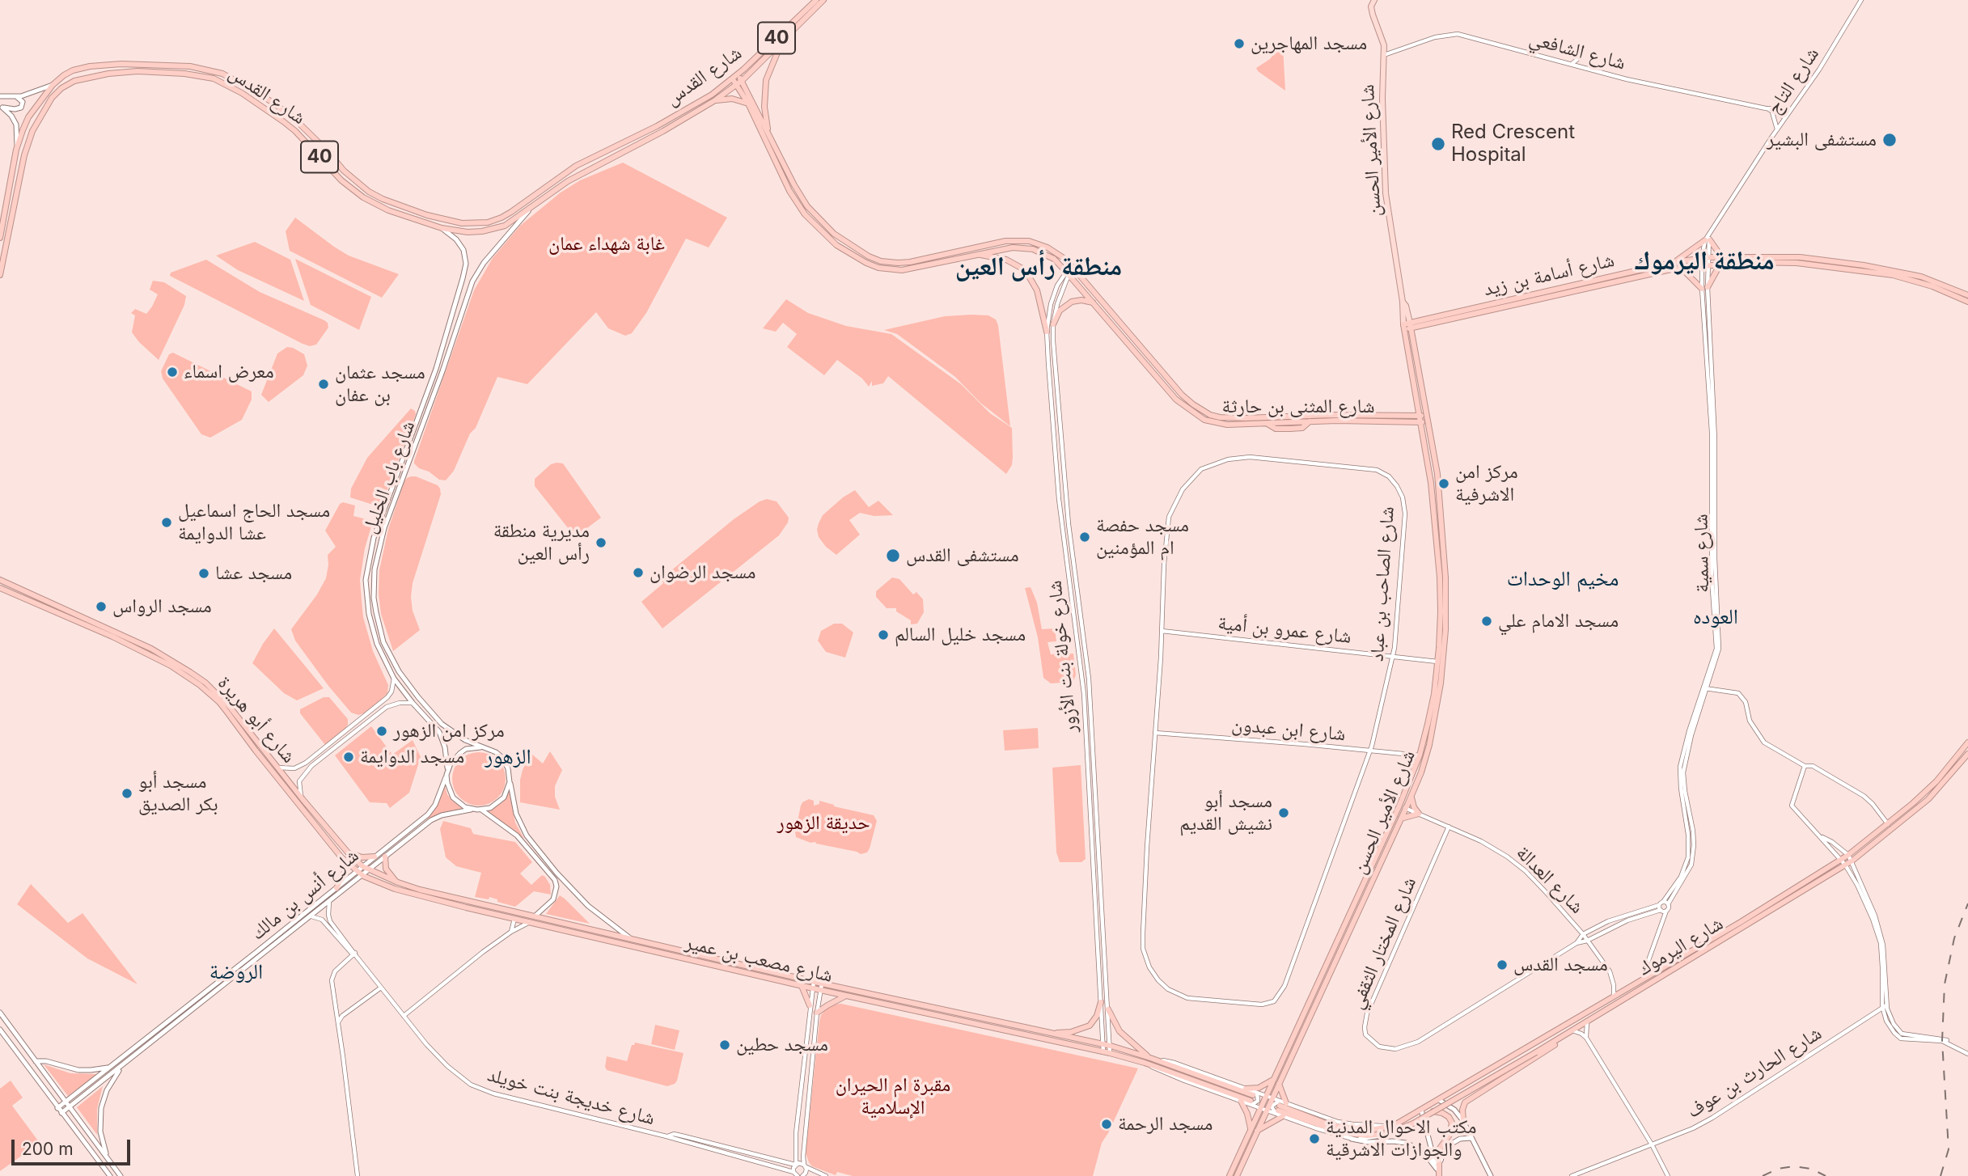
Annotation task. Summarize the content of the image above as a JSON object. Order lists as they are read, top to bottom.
{
  "streets": {
    "highway": [
      "40",
      "شارع القدس",
      "شارع الأمير الحسن",
      "شارع أسامة بن زيد",
      "شارع المثنى بن حارثة",
      "شارع أبو هريرة",
      "شارع اليرموك",
      "شارع مصعب بن عمير"
    ],
    "main road": ["شارع باب الخليل", "شارع أنس بن مالك"],
    "street": [
      "شارع الشافعي",
      "شارع التاج",
      "شارع سمية",
      "شارع الصاحب بن عباد",
      "شارع عمرو بن أمية",
      "شارع خولة بنت الأزور",
      "شارع ابن عبدون",
      "شارع العدالة",
      "شارع المختار الثقفي",
      "شارع الحارث بن عوف",
      "شارع خديجة بنت خويلد"
    ]
  },
  "crossings": [
    ["شارع الشافعي", "شارع التاج"],
    ["شارع الشافعي", "شارع الأمير الحسن"],
    ["شارع القدس", "شارع المثنى بن حارثة"],
    ["شارع القدس", "شارع باب الخليل"],
    ["شارع التاج", "شارع أسامة بن زيد"],
    ["شارع التاج", "شارع سمية"],
    ["شارع الأمير الحسن", "شارع أسامة بن زيد"],
    ["شارع الأمير الحسن", "شارع المثنى بن حارثة"],
    ["شارع الأمير الحسن", "شارع عمرو بن أمية"],
    ["شارع الأمير الحسن", "شارع ابن عبدون"],
    ["شارع الأمير الحسن", "شارع العدالة"],
    ["شارع الأمير الحسن", "شارع اليرموك"],
    ["شارع الأمير الحسن", "شارع مصعب بن عمير"],
    ["شارع أسامة بن زيد", "شارع سمية"],
    ["شارع المثنى بن حارثة", "شارع خولة بنت الأزور"],
    ["شارع باب الخليل", "شارع أبو هريرة"],
    ["شارع باب الخليل", "شارع أنس بن مالك"],
    ["شارع باب الخليل", "شارع مصعب بن عمير"],
    ["شارع سمية", "شارع اليرموك"],
    ["شارع الصاحب بن عباد", "شارع عمرو بن أمية"],
    ["شارع الصاحب بن عباد", "شارع ابن عبدون"],
    ["شارع خولة بنت الأزور", "شارع مصعب بن عمير"],
    ["شارع أبو هريرة", "شارع أنس بن مالك"],
    ["شارع أبو هريرة", "شارع مصعب بن عمير"],
    ["شارع العدالة", "شارع المختار الثقفي"],
    ["شارع العدالة", "شارع اليرموك"],
    ["شارع أنس بن مالك", "شارع مصعب بن عمير"],
    ["شارع أنس بن مالك", "شارع خديجة بنت خويلد"],
    ["شارع اليرموك", "شارع مصعب بن عمير"]
  ],
  "districts": [
    "منطقة اليرموك",
    "منطقة رأس العين",
    "مخيم الوحدات",
    "العوده",
    "الزهور",
    "الروضة"
  ],
  "parks": ["غابة شهداء عمان", "حديقة الزهور", "مقبرة ام الحيران الإسلامية"],
  "places": [
    "مسجد المهاجرين",
    "مستشفى البشير",
    "Red Crescent Hospital",
    "معرض اسماء",
    "مسجد عثمان بن عفان",
    "مركز امن الاشرفية",
    "مسجد الحاج اسماعيل عشا الدوايمة",
    "مسجد حفصة ام المؤمنين",
    "مديرية منطقة رأس العين",
    "مستشفى القدس",
    "مسجد الرضوان",
    "مسجد عشا",
    "مسجد الرواس",
    "مسجد الامام علي",
    "مسجد خليل السالم",
    "مركز امن الزهور",
    "مسجد الدوايمة",
    "مسجد أبو بكر الصديق",
    "مسجد أبو نشيش القديم",
    "مسجد القدس",
    "مسجد حطين",
    "مسجد الرحمة",
    "مكتب الاحوال المدنية والجوازات الاشرقية"
  ],
  "scale_bar": "200 m"
}
